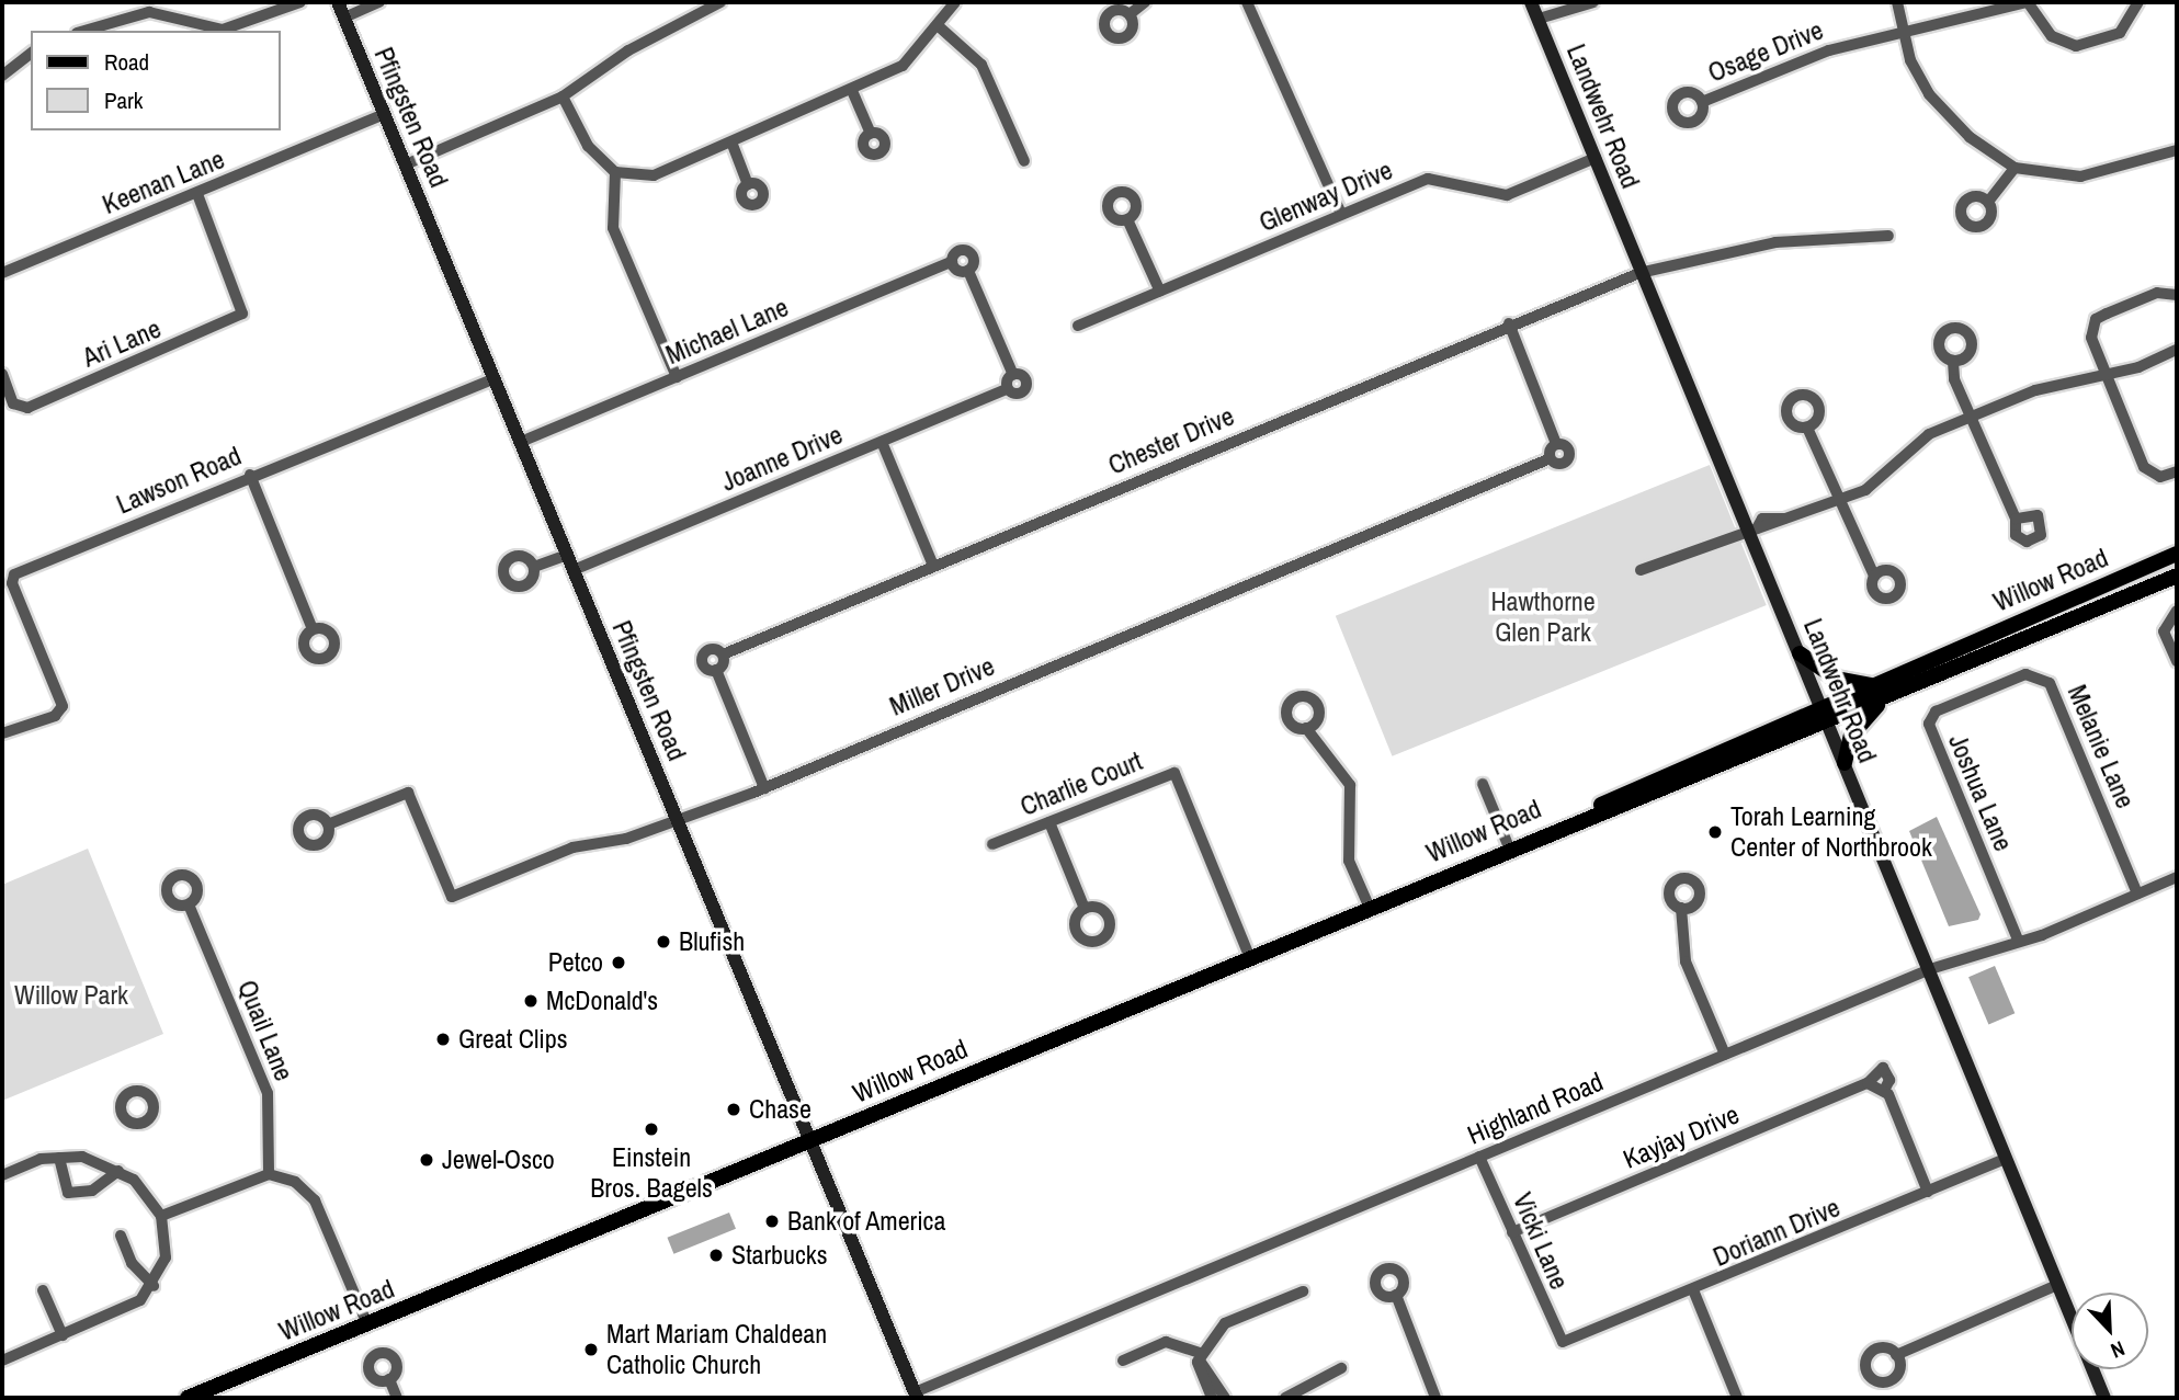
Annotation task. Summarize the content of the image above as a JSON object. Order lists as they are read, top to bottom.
{
  "streets": {
    "main road": ["Landwehr Road", "Pfingsten Road", "Willow Road"],
    "street": [
      "Osage Drive",
      "Keenan Lane",
      "Glenway Drive",
      "Michael Lane",
      "Ari Lane",
      "Chester Drive",
      "Joanne Drive",
      "Lawson Road",
      "Miller Drive",
      "Melanie Lane",
      "Charlie Court",
      "Joshua Lane",
      "Quail Lane",
      "Highland Road",
      "Kayjay Drive",
      "Doriann Drive",
      "Vicki Lane"
    ]
  },
  "crossings": [
    ["Landwehr Road", "Glenway Drive"],
    ["Landwehr Road", "Chester Drive"],
    ["Landwehr Road", "Willow Road"],
    ["Landwehr Road", "Highland Road"],
    ["Landwehr Road", "Doriann Drive"],
    ["Pfingsten Road", "Keenan Lane"],
    ["Pfingsten Road", "Michael Lane"],
    ["Pfingsten Road", "Joanne Drive"],
    ["Pfingsten Road", "Lawson Road"],
    ["Pfingsten Road", "Willow Road"],
    ["Pfingsten Road", "Miller Drive"],
    ["Pfingsten Road", "Highland Road"],
    ["Keenan Lane", "Ari Lane"],
    ["Willow Road", "Charlie Court"],
    ["Melanie Lane", "Joshua Lane"],
    ["Melanie Lane", "Highland Road"],
    ["Joshua Lane", "Highland Road"],
    ["Highland Road", "Vicki Lane"],
    ["Kayjay Drive", "Doriann Drive"],
    ["Kayjay Drive", "Vicki Lane"],
    ["Doriann Drive", "Vicki Lane"]
  ],
  "parks": ["Hawthorne Glen Park", "Willow Park"],
  "places": [
    "Torah Learning Center of Northbrook",
    "Blufish",
    "Petco",
    "McDonald's",
    "Great Clips",
    "Chase",
    "Einstein Bros. Bagels",
    "Jewel-Osco",
    "Bank of America",
    "Starbucks",
    "Mart Mariam Chaldean Catholic Church"
  ],
  "legend": ["Road", "Park"],
  "north": "bottom right"
}
